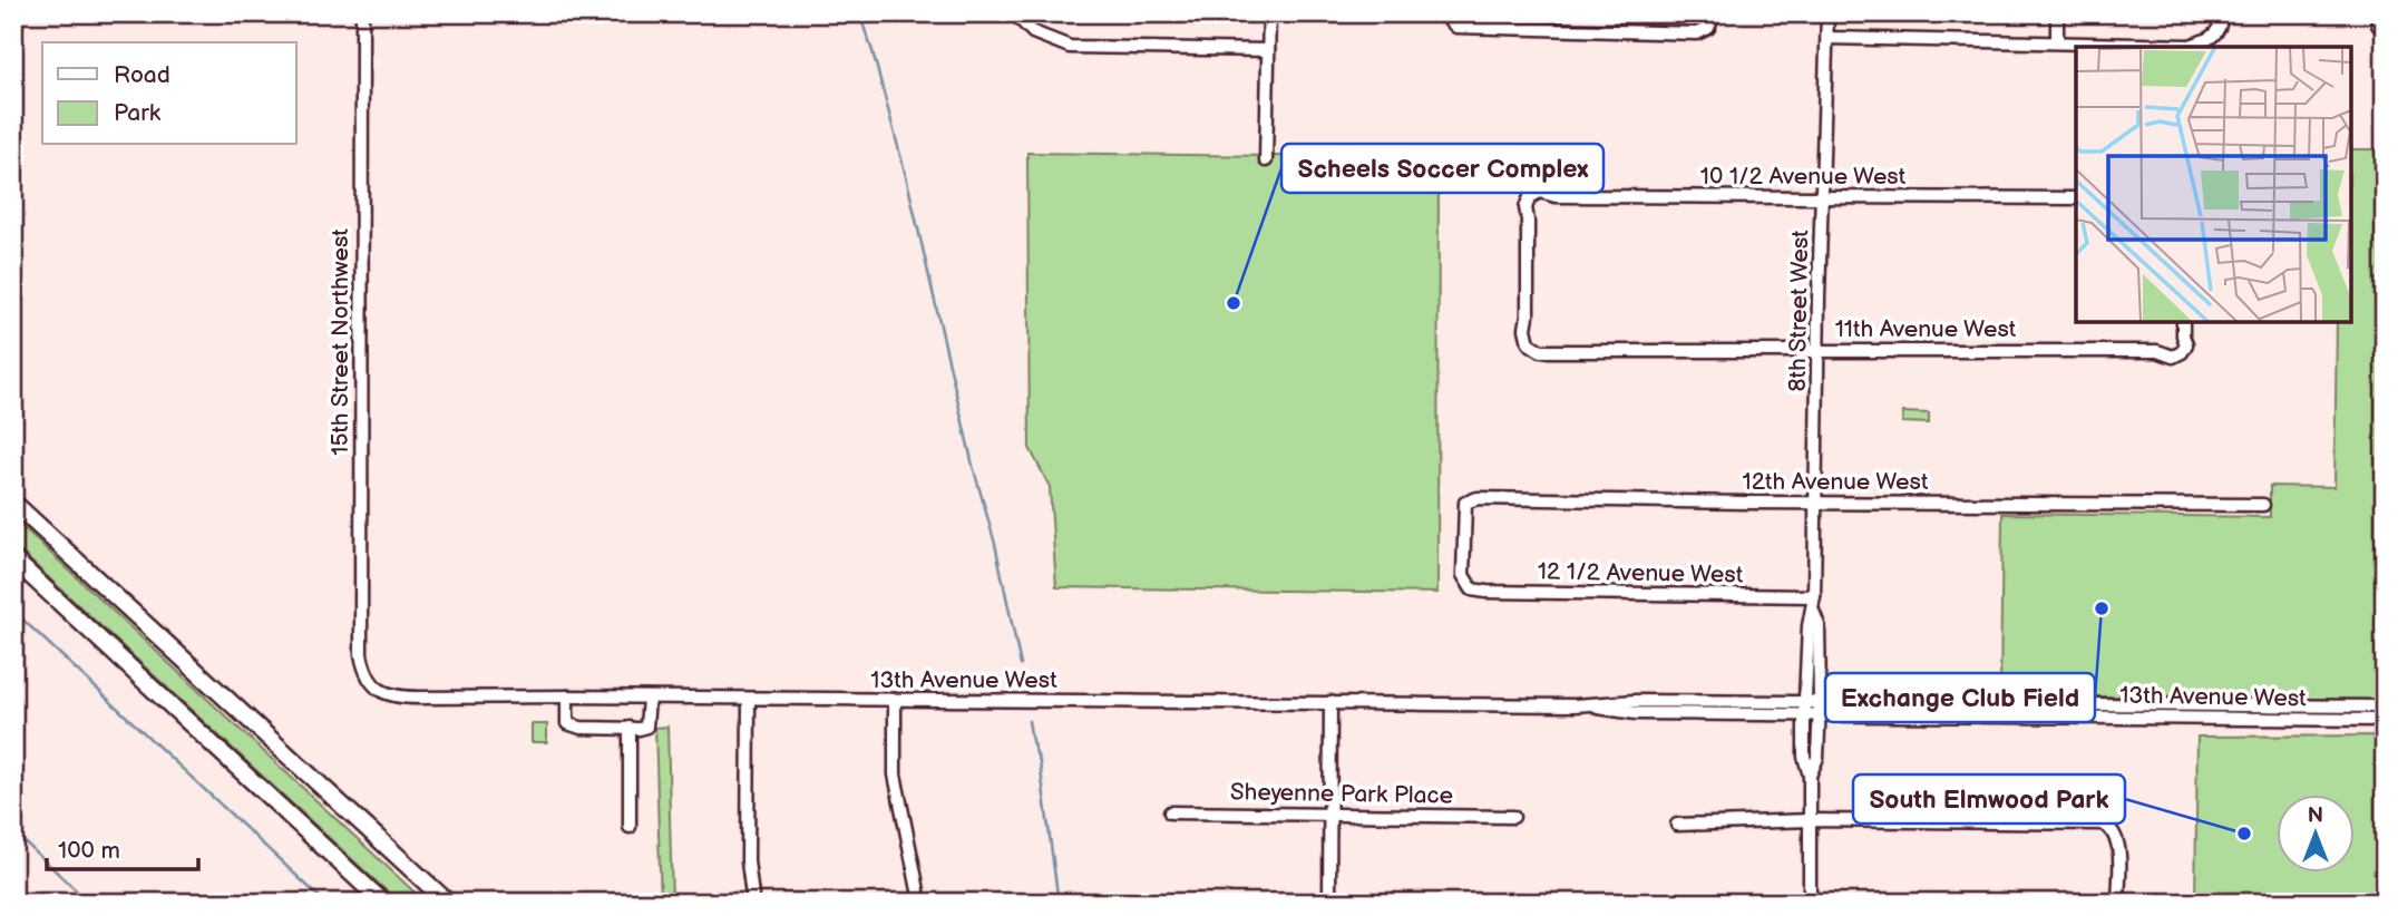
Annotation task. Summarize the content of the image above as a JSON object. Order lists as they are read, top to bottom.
{
  "streets": {
    "street": [
      "10 1/2 Avenue West",
      "8th Street West",
      "11th Avenue West",
      "15th Street Northwest",
      "12th Avenue West",
      "12 1/2 Avenue West",
      "13th Avenue West",
      "Sheyenne Park Place"
    ]
  },
  "crossings": [
    ["10 1/2 Avenue West", "8th Street West"],
    ["10 1/2 Avenue West", "11th Avenue West"],
    ["8th Street West", "11th Avenue West"],
    ["8th Street West", "12th Avenue West"],
    ["8th Street West", "12 1/2 Avenue West"],
    ["8th Street West", "13th Avenue West"],
    ["15th Street Northwest", "13th Avenue West"],
    ["12th Avenue West", "12 1/2 Avenue West"]
  ],
  "places": ["Scheels Soccer Complex", "Exchange Club Field", "South Elmwood Park"],
  "legend": ["Road", "Park"],
  "scale_bar": "100 m",
  "north": "top"
}
